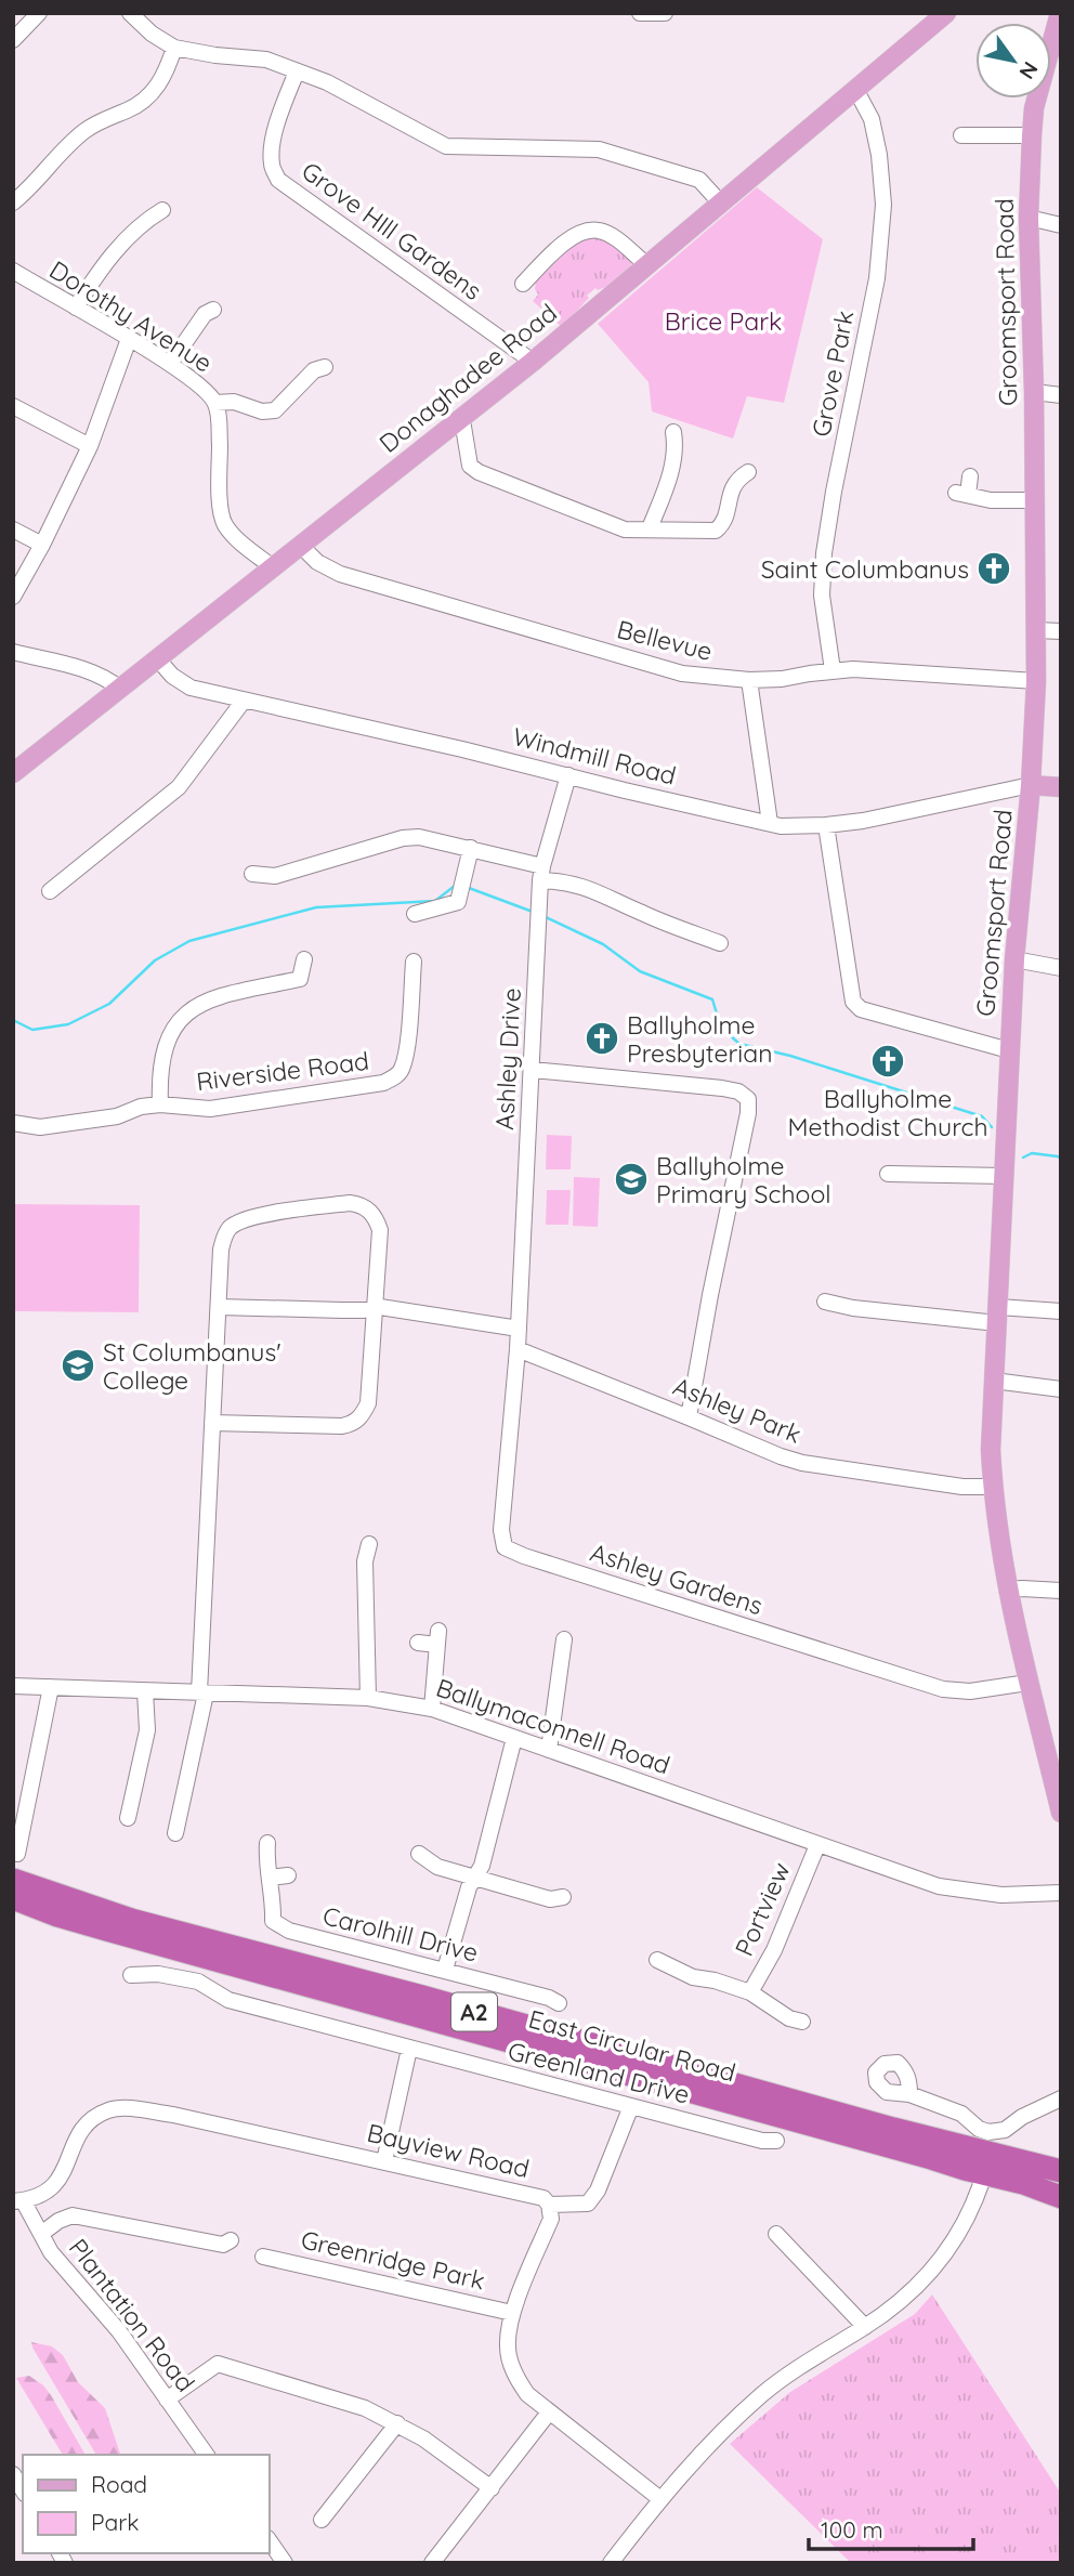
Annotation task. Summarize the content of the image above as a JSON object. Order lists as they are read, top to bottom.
{
  "streets": {
    "highway": ["A2", "East Circular Road"],
    "main road": ["Groomsport Road", "Donaghadee Road"],
    "street": [
      "Grove HIll Gardens",
      "Dorothy Avenue",
      "Grove Park",
      "Bellevue",
      "Windmill Road",
      "Ashley Drive",
      "Riverside Road",
      "Ashley Park",
      "Ashley Gardens",
      "Ballymaconnell Road",
      "Portview",
      "Carolhill Drive",
      "Greenland Drive",
      "Bayview Road",
      "Greenridge Park",
      "Plantation Road"
    ]
  },
  "crossings": [
    ["Grove HIll Gardens", "Donaghadee Road"],
    ["Groomsport Road", "Bellevue"],
    ["Groomsport Road", "Windmill Road"],
    ["Groomsport Road", "Ashley Park"],
    ["Groomsport Road", "Ashley Gardens"],
    ["Dorothy Avenue", "Donaghadee Road"],
    ["Grove Park", "Donaghadee Road"],
    ["Grove Park", "Bellevue"],
    ["Donaghadee Road", "Bellevue"],
    ["Donaghadee Road", "Windmill Road"],
    ["Windmill Road", "Ashley Drive"],
    ["Ashley Drive", "Ashley Park"],
    ["Ashley Drive", "Ashley Gardens"],
    ["Ashley Park", "Ashley Gardens"],
    ["Ballymaconnell Road", "Portview"],
    ["Bayview Road", "Greenridge Park"],
    ["Bayview Road", "Plantation Road"]
  ],
  "parks": ["Brice Park"],
  "places": {
    "church": ["Saint Columbanus", "Ballyholme Presbyterian", "Ballyholme Methodist Church"],
    "school or university": ["Ballyholme Primary School", "St Columbanus' College"]
  },
  "legend": ["Road", "Park"],
  "scale_bar": "100 m",
  "north": "bottom right"
}
